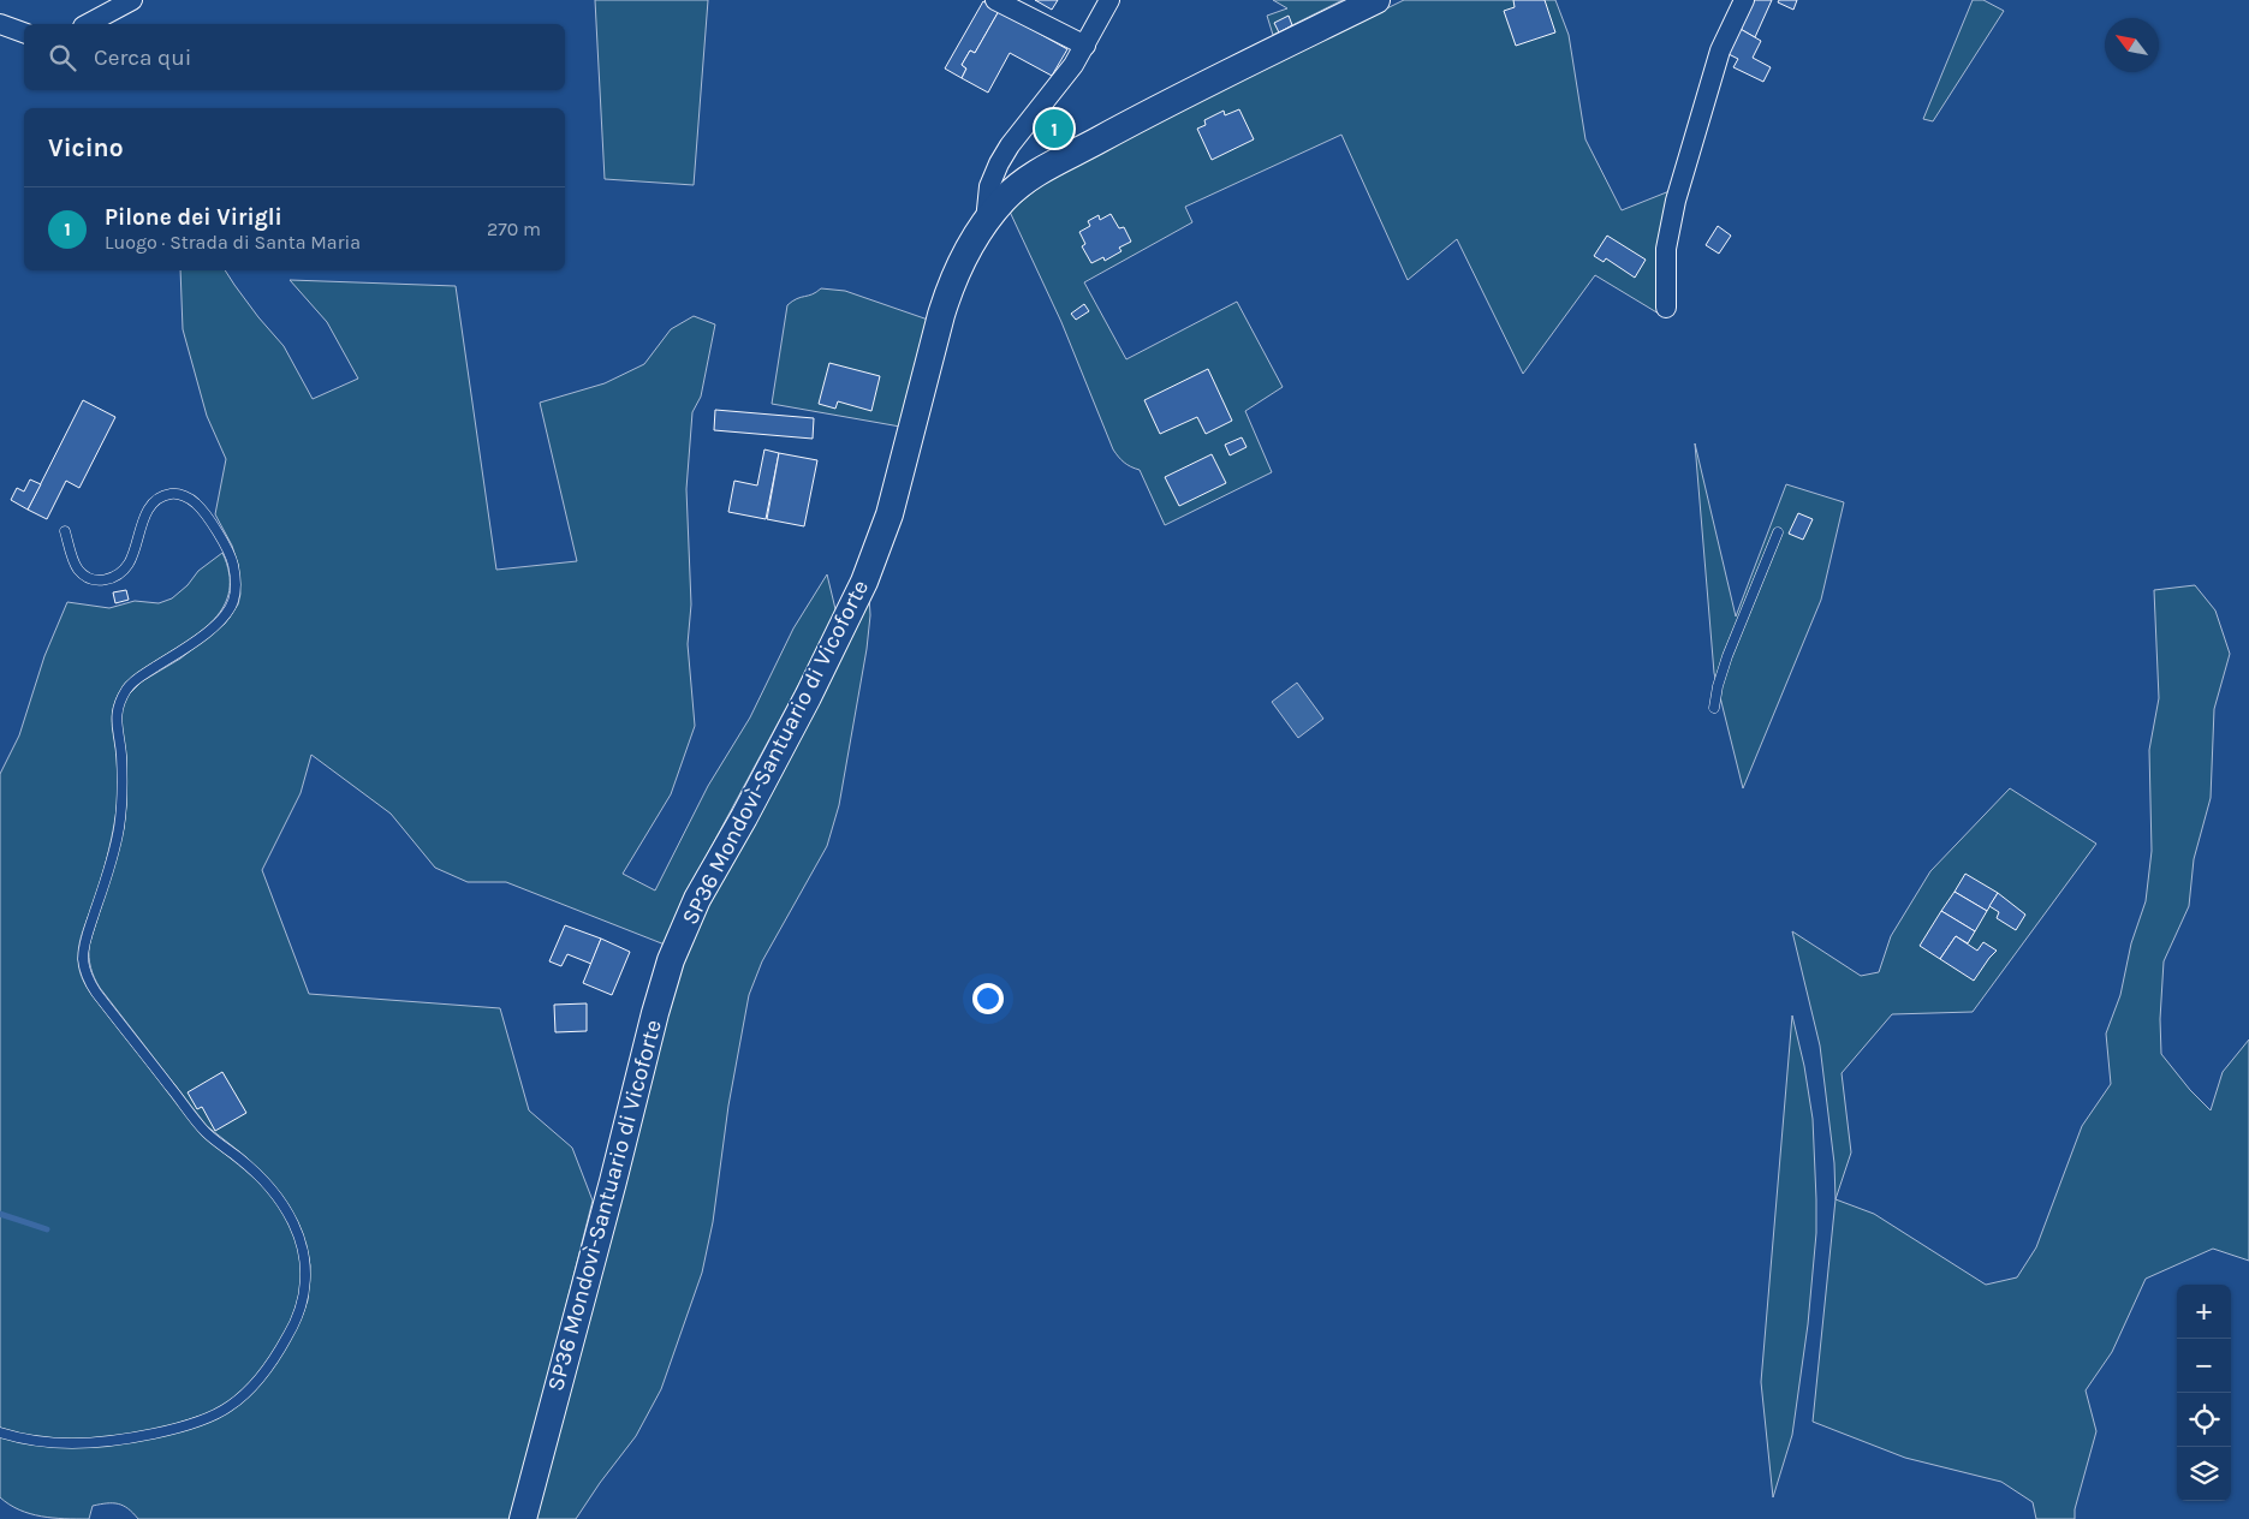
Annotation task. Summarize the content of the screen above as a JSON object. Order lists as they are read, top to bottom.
{
  "streets": {
    "main road": ["SP36 Mondovì-Santuario di Vicoforte"]
  },
  "north": "top left",
  "page": {
    "search": "Cerca qui",
    "pins": "1",
    "heading": "Vicino",
    "list": [
      {
        "mark": "1",
        "name": "Pilone dei Virigli",
        "note": "Luogo · Strada di Santa Maria",
        "value": "270 m"
      }
    ],
    "map_buttons": ["+", "−"]
  }
}
